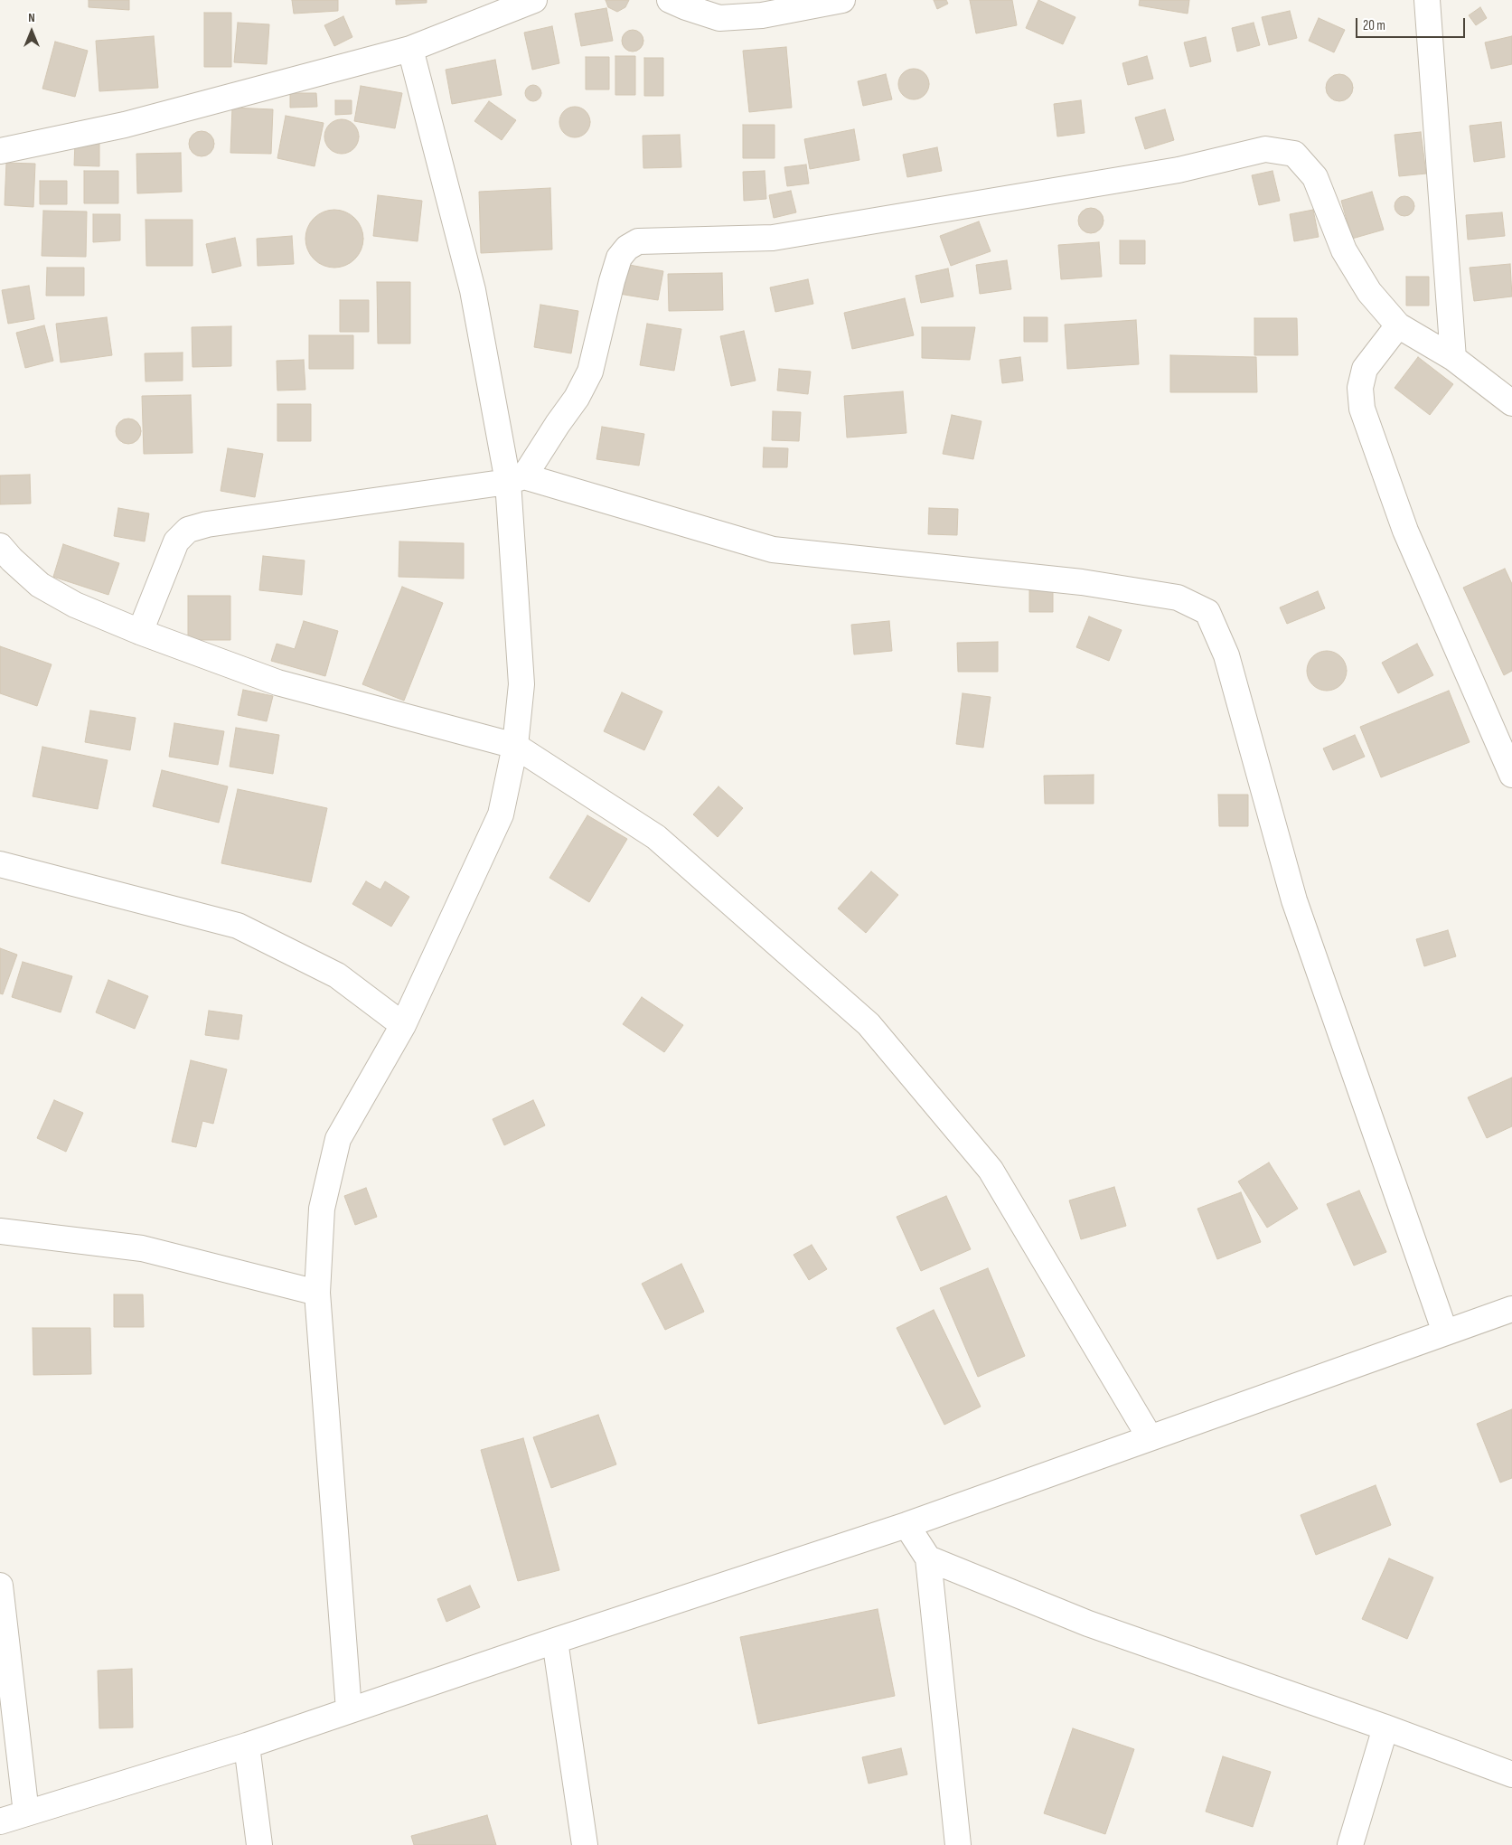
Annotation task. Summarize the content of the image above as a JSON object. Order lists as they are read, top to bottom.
{
  "scale_bar": "20 m",
  "north": "top"
}
